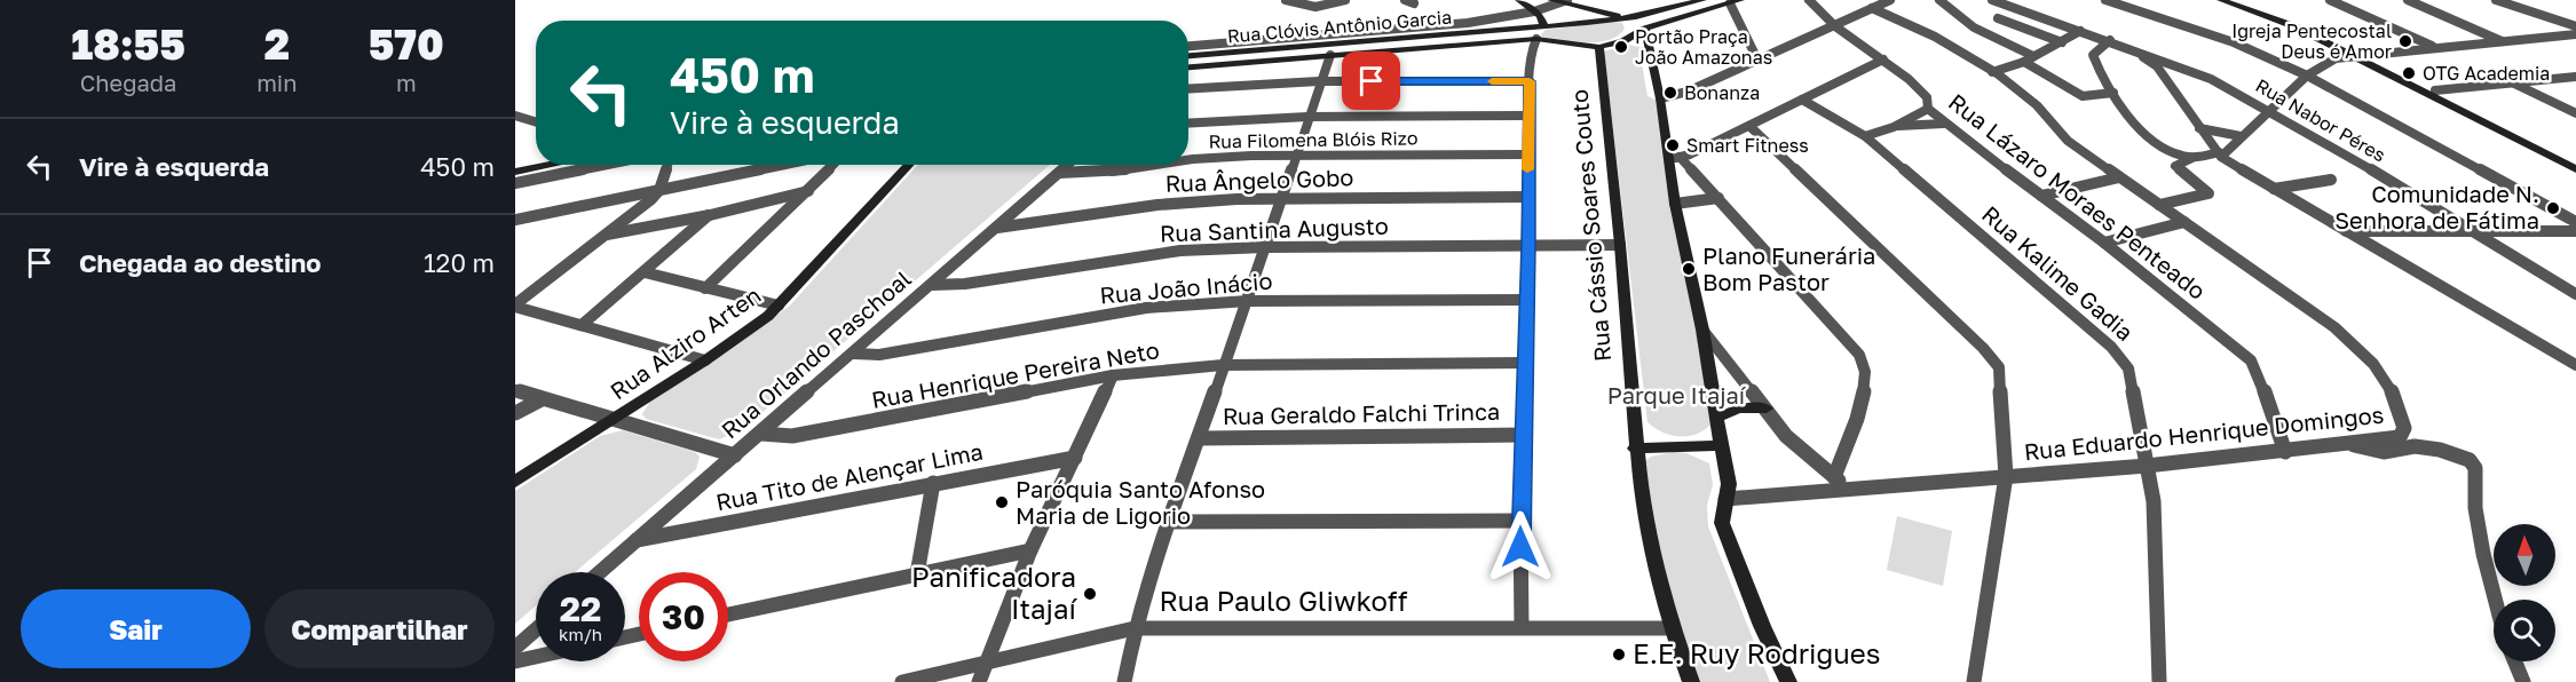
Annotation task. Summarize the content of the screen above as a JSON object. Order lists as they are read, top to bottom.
{
  "streets": {
    "street": [
      "Rua Clóvis Antônio Garcia",
      "Rua Nabor Péres",
      "Rua Filomena Blóis Rizo",
      "Rua Ângelo Gobo",
      "Rua Lázaro Moraes Penteado",
      "Rua Cássio Soares Couto",
      "Rua Santina Augusto",
      "Rua Kalime Gadia",
      "Rua João Inácio",
      "Rua Alziro Arten",
      "Rua Orlando Paschoal",
      "Rua Henrique Pereira Neto",
      "Rua Geraldo Falchi Trinca",
      "Rua Eduardo Henrique Domingos",
      "Rua Tito de Alençar Lima",
      "Rua Paulo Gliwkoff"
    ]
  },
  "crossings": [
    ["Rua Clóvis Antônio Garcia", "Rua Cássio Soares Couto"],
    ["Rua Filomena Blóis Rizo", "Rua Orlando Paschoal"],
    ["Rua Ângelo Gobo", "Rua Orlando Paschoal"],
    ["Rua Lázaro Moraes Penteado", "Rua Eduardo Henrique Domingos"],
    ["Rua Cássio Soares Couto", "Rua Santina Augusto"],
    ["Rua Cássio Soares Couto", "Rua Paulo Gliwkoff"],
    ["Rua Santina Augusto", "Rua Orlando Paschoal"],
    ["Rua Kalime Gadia", "Rua Eduardo Henrique Domingos"],
    ["Rua João Inácio", "Rua Orlando Paschoal"],
    ["Rua Orlando Paschoal", "Rua Henrique Pereira Neto"],
    ["Rua Orlando Paschoal", "Rua Tito de Alençar Lima"]
  ],
  "parks": ["Parque Itajaí"],
  "places": [
    "Igreja Pentecostal Deus é Amor",
    "Portão Praça João Amazonas",
    "OTG Academia",
    "Bonanza",
    "Smart Fitness",
    "Comunidade N. Senhora de Fátima",
    "Plano Funerária Bom Pastor",
    "Paróquia Santo Afonso Maria de Ligorio",
    "Panificadora Itajaí",
    "E.E. Ruy Rodrigues"
  ],
  "north": "top",
  "page": {
    "eta": [
      "18:55",
      "Chegada",
      "2",
      "min",
      "570",
      "m"
    ],
    "turn": ["450 m", "Vire à esquerda"],
    "list": [
      {
        "name": "Vire à esquerda",
        "value": "450 m"
      },
      {
        "name": "Chegada ao destino",
        "value": "120 m"
      }
    ],
    "speed": "22 km/h",
    "limit": "30",
    "buttons": ["Sair", "Compartilhar"]
  }
}
